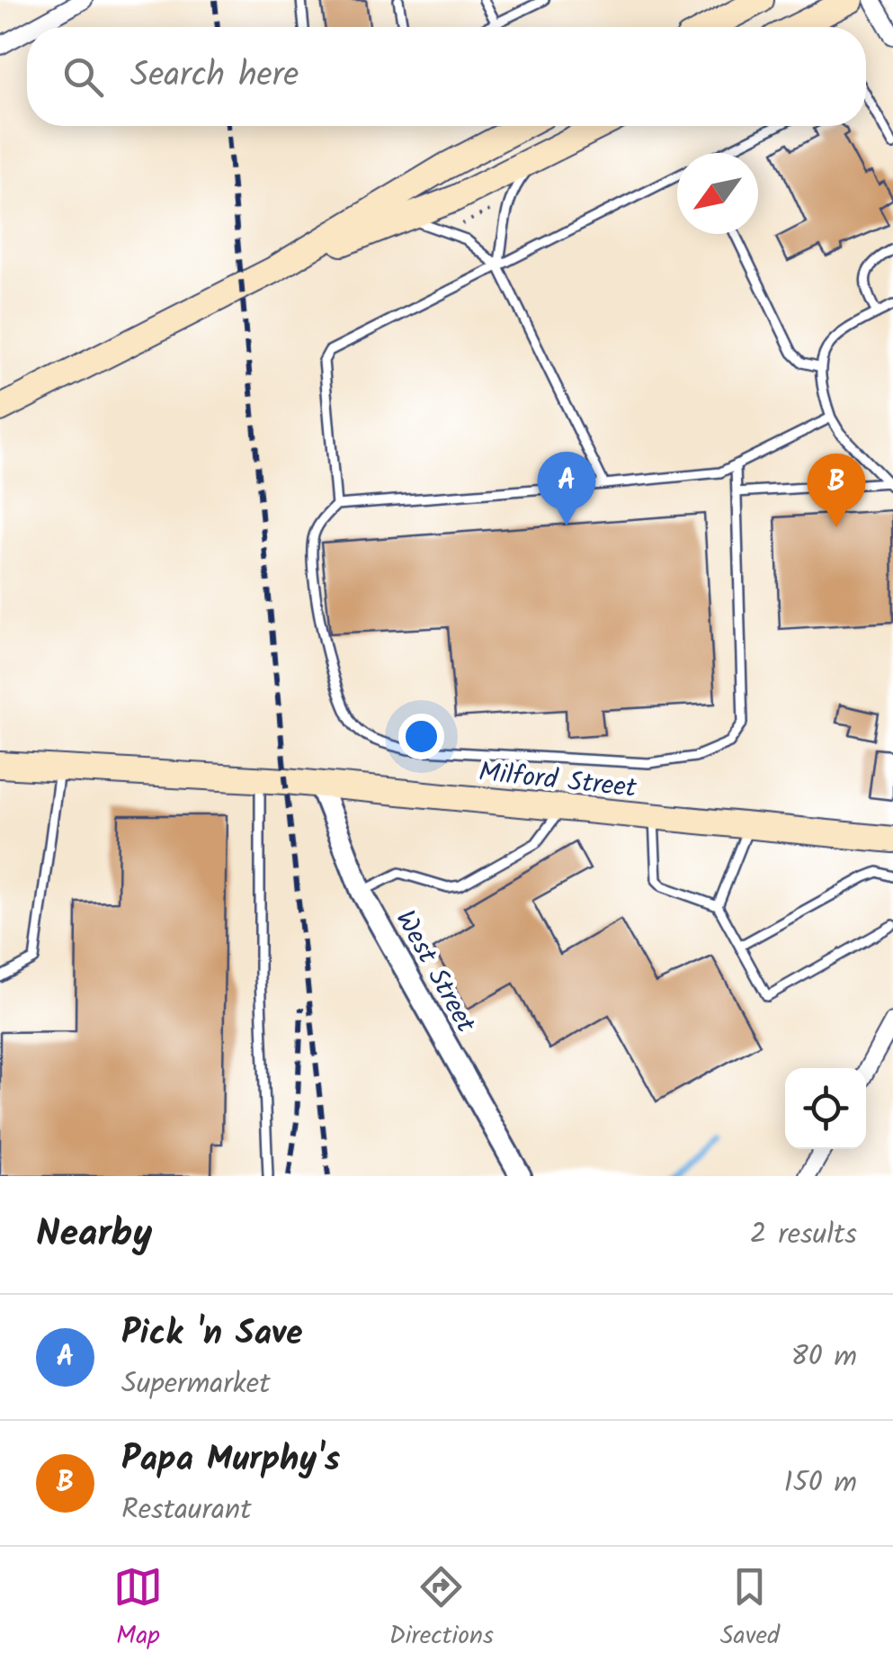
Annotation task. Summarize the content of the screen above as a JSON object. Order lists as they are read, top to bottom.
{
  "streets": {
    "main road": ["Milford Street"],
    "street": ["West Street"]
  },
  "crossings": [
    ["Milford Street", "West Street"]
  ],
  "north": "bottom left",
  "page": {
    "search": "Search here",
    "pins": ["A", "B"],
    "heading": ["Nearby", "2 results"],
    "list": [
      {
        "mark": "A",
        "name": "Pick 'n Save",
        "note": "Supermarket",
        "value": "80 m"
      },
      {
        "mark": "B",
        "name": "Papa Murphy's",
        "note": "Restaurant",
        "value": "150 m"
      }
    ],
    "nav": ["Map", "Directions", "Saved"]
  }
}
